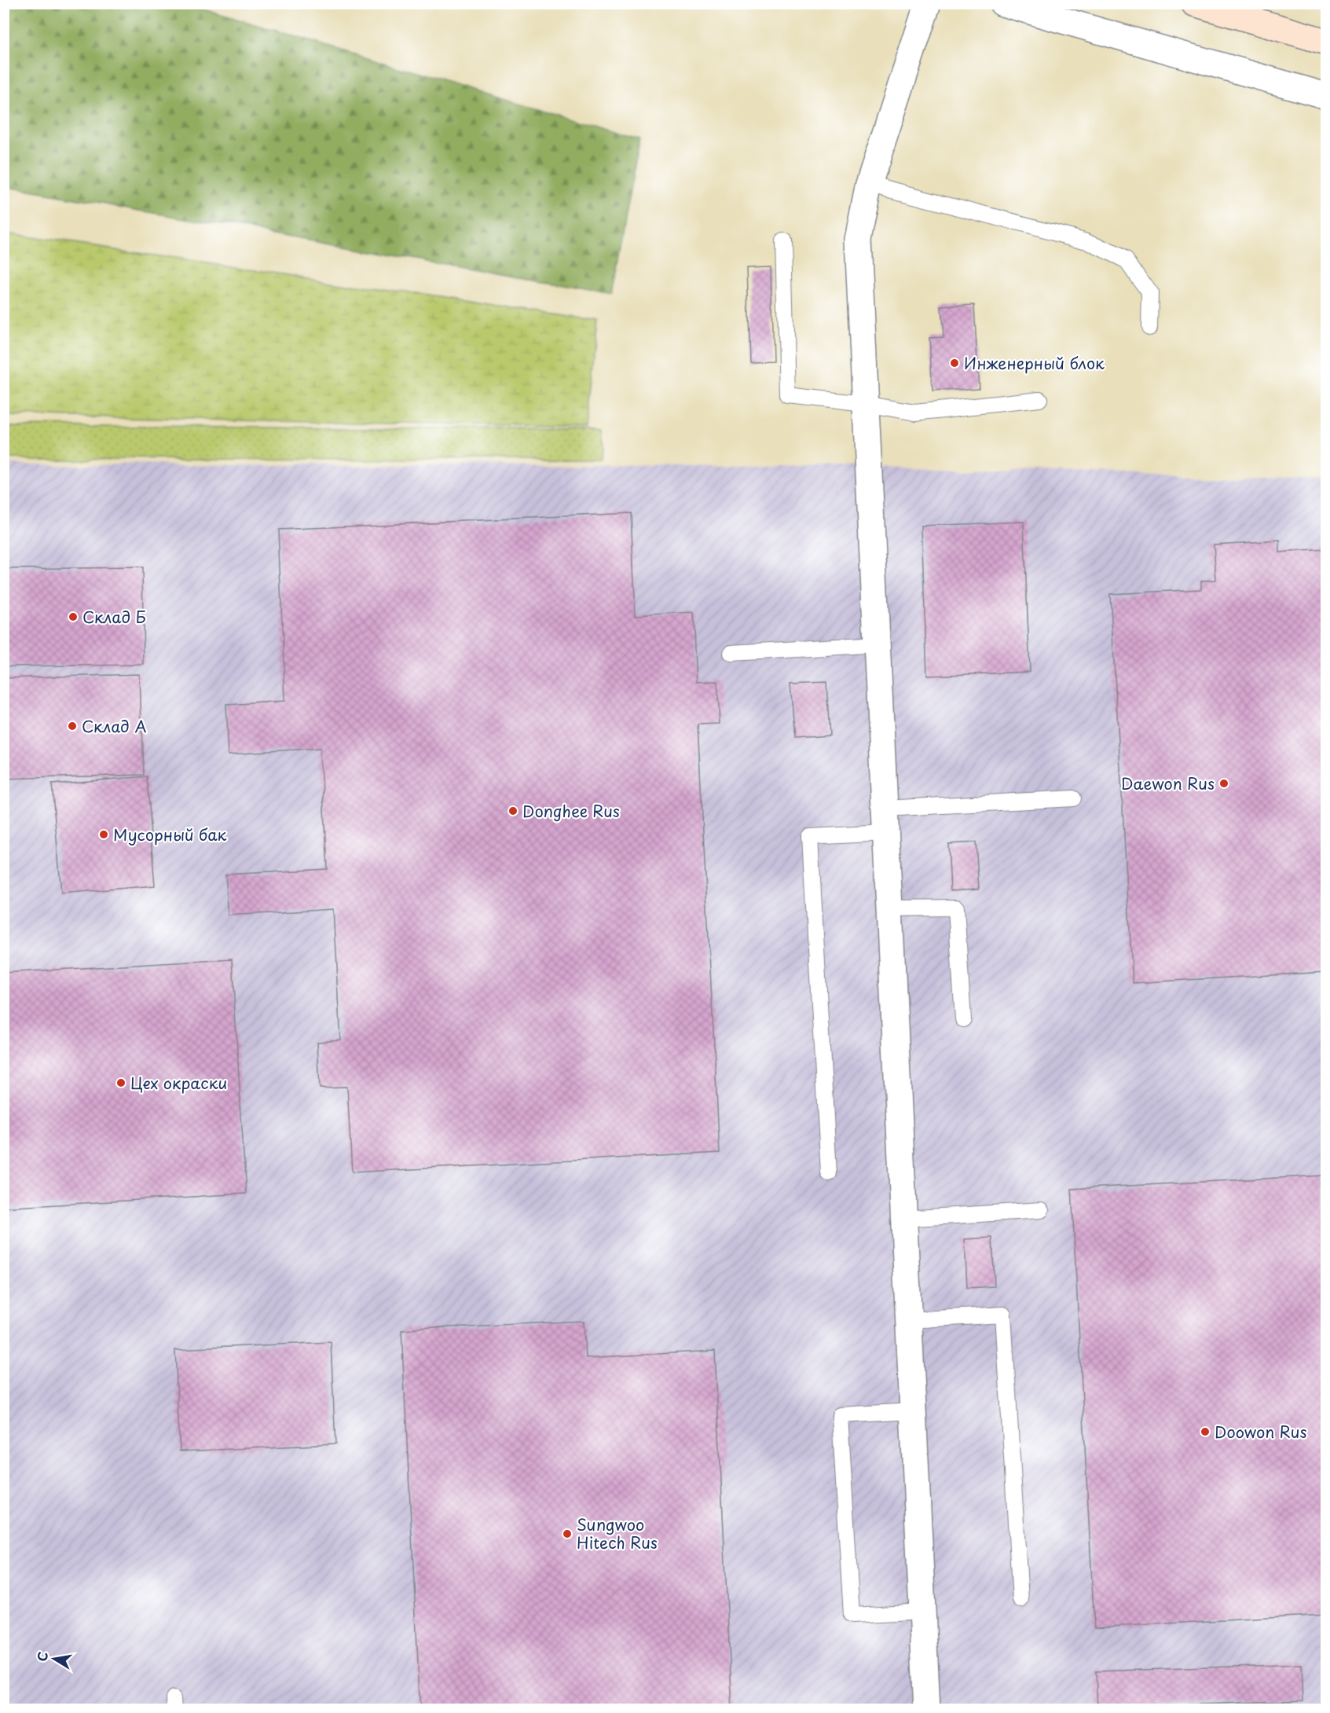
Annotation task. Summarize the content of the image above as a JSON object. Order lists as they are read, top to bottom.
{
  "places": [
    "Инженерный блок",
    "Склад Б",
    "Склад А",
    "Daewon Rus",
    "Donghee Rus",
    "Мусорный бак",
    "Цех окраски",
    "Doowon Rus",
    "Sungwoo Hitech Rus"
  ],
  "north": "left"
}
